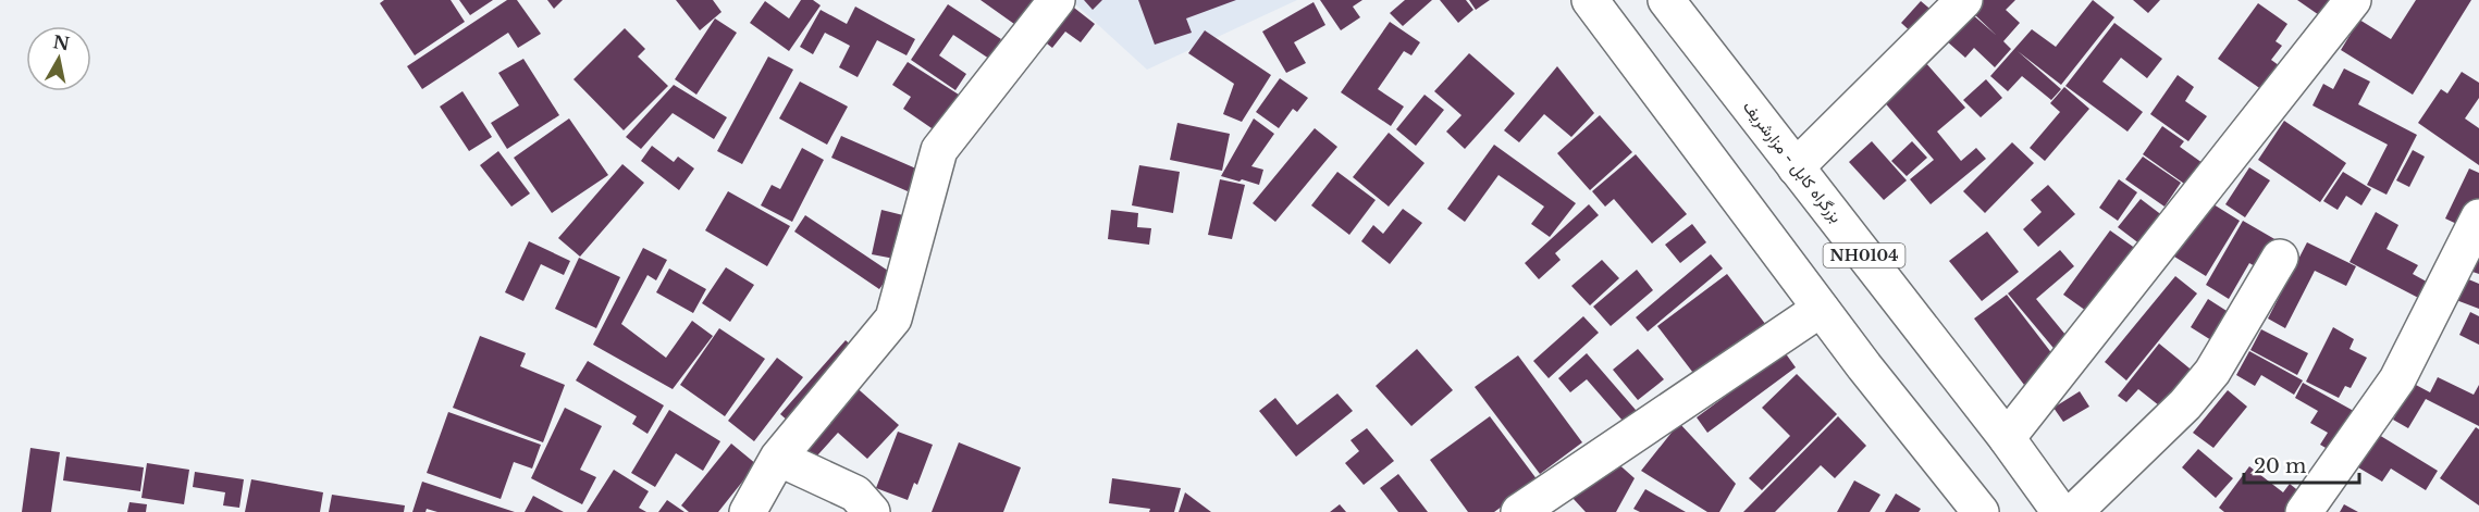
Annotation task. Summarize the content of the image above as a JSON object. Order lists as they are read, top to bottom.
{
  "streets": {
    "main road": ["بزرگراه کابل - مزارشریف", "NH0104"]
  },
  "scale_bar": "20 m",
  "north": "top"
}
